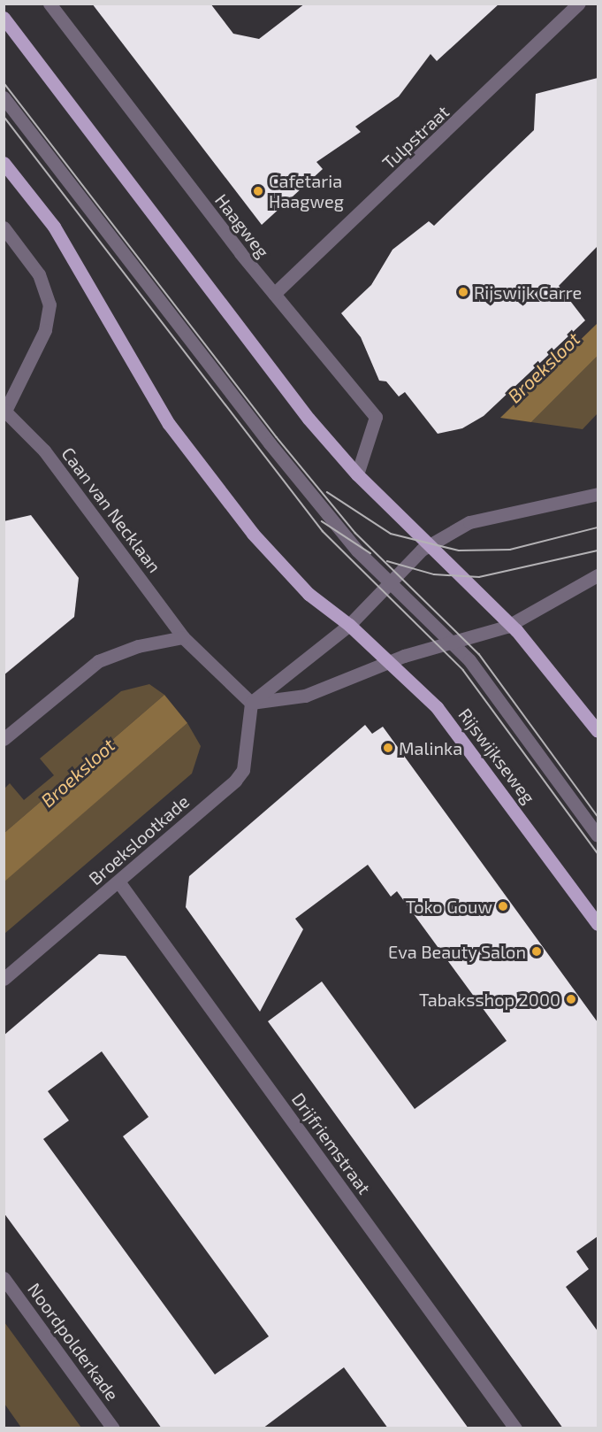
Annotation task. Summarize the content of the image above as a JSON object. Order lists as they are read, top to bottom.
{
  "streets": {
    "main road": ["Rijswijkseweg"],
    "street": [
      "Tulpstraat",
      "Haagweg",
      "Caan van Necklaan",
      "Broekslootkade",
      "Drijfriemstraat",
      "Noordpolderkade"
    ]
  },
  "crossings": [
    ["Tulpstraat", "Haagweg"],
    ["Broekslootkade", "Drijfriemstraat"]
  ],
  "water": ["Broeksloot"],
  "places": [
    "Cafetaria Haagweg",
    "Rijswijk Carre",
    "Malinka",
    "Toko Gouw",
    "Eva Beauty Salon",
    "Tabaksshop 2000"
  ]
}
